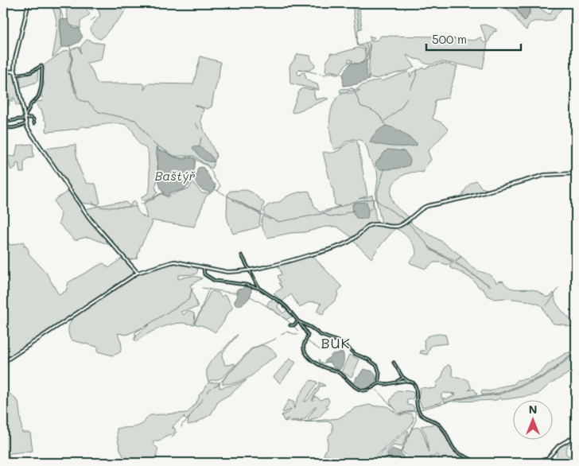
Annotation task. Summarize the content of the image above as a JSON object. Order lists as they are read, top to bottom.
{
  "districts": ["BUK"],
  "water": ["Baštýř"],
  "scale_bar": "500 m",
  "north": "top"
}
